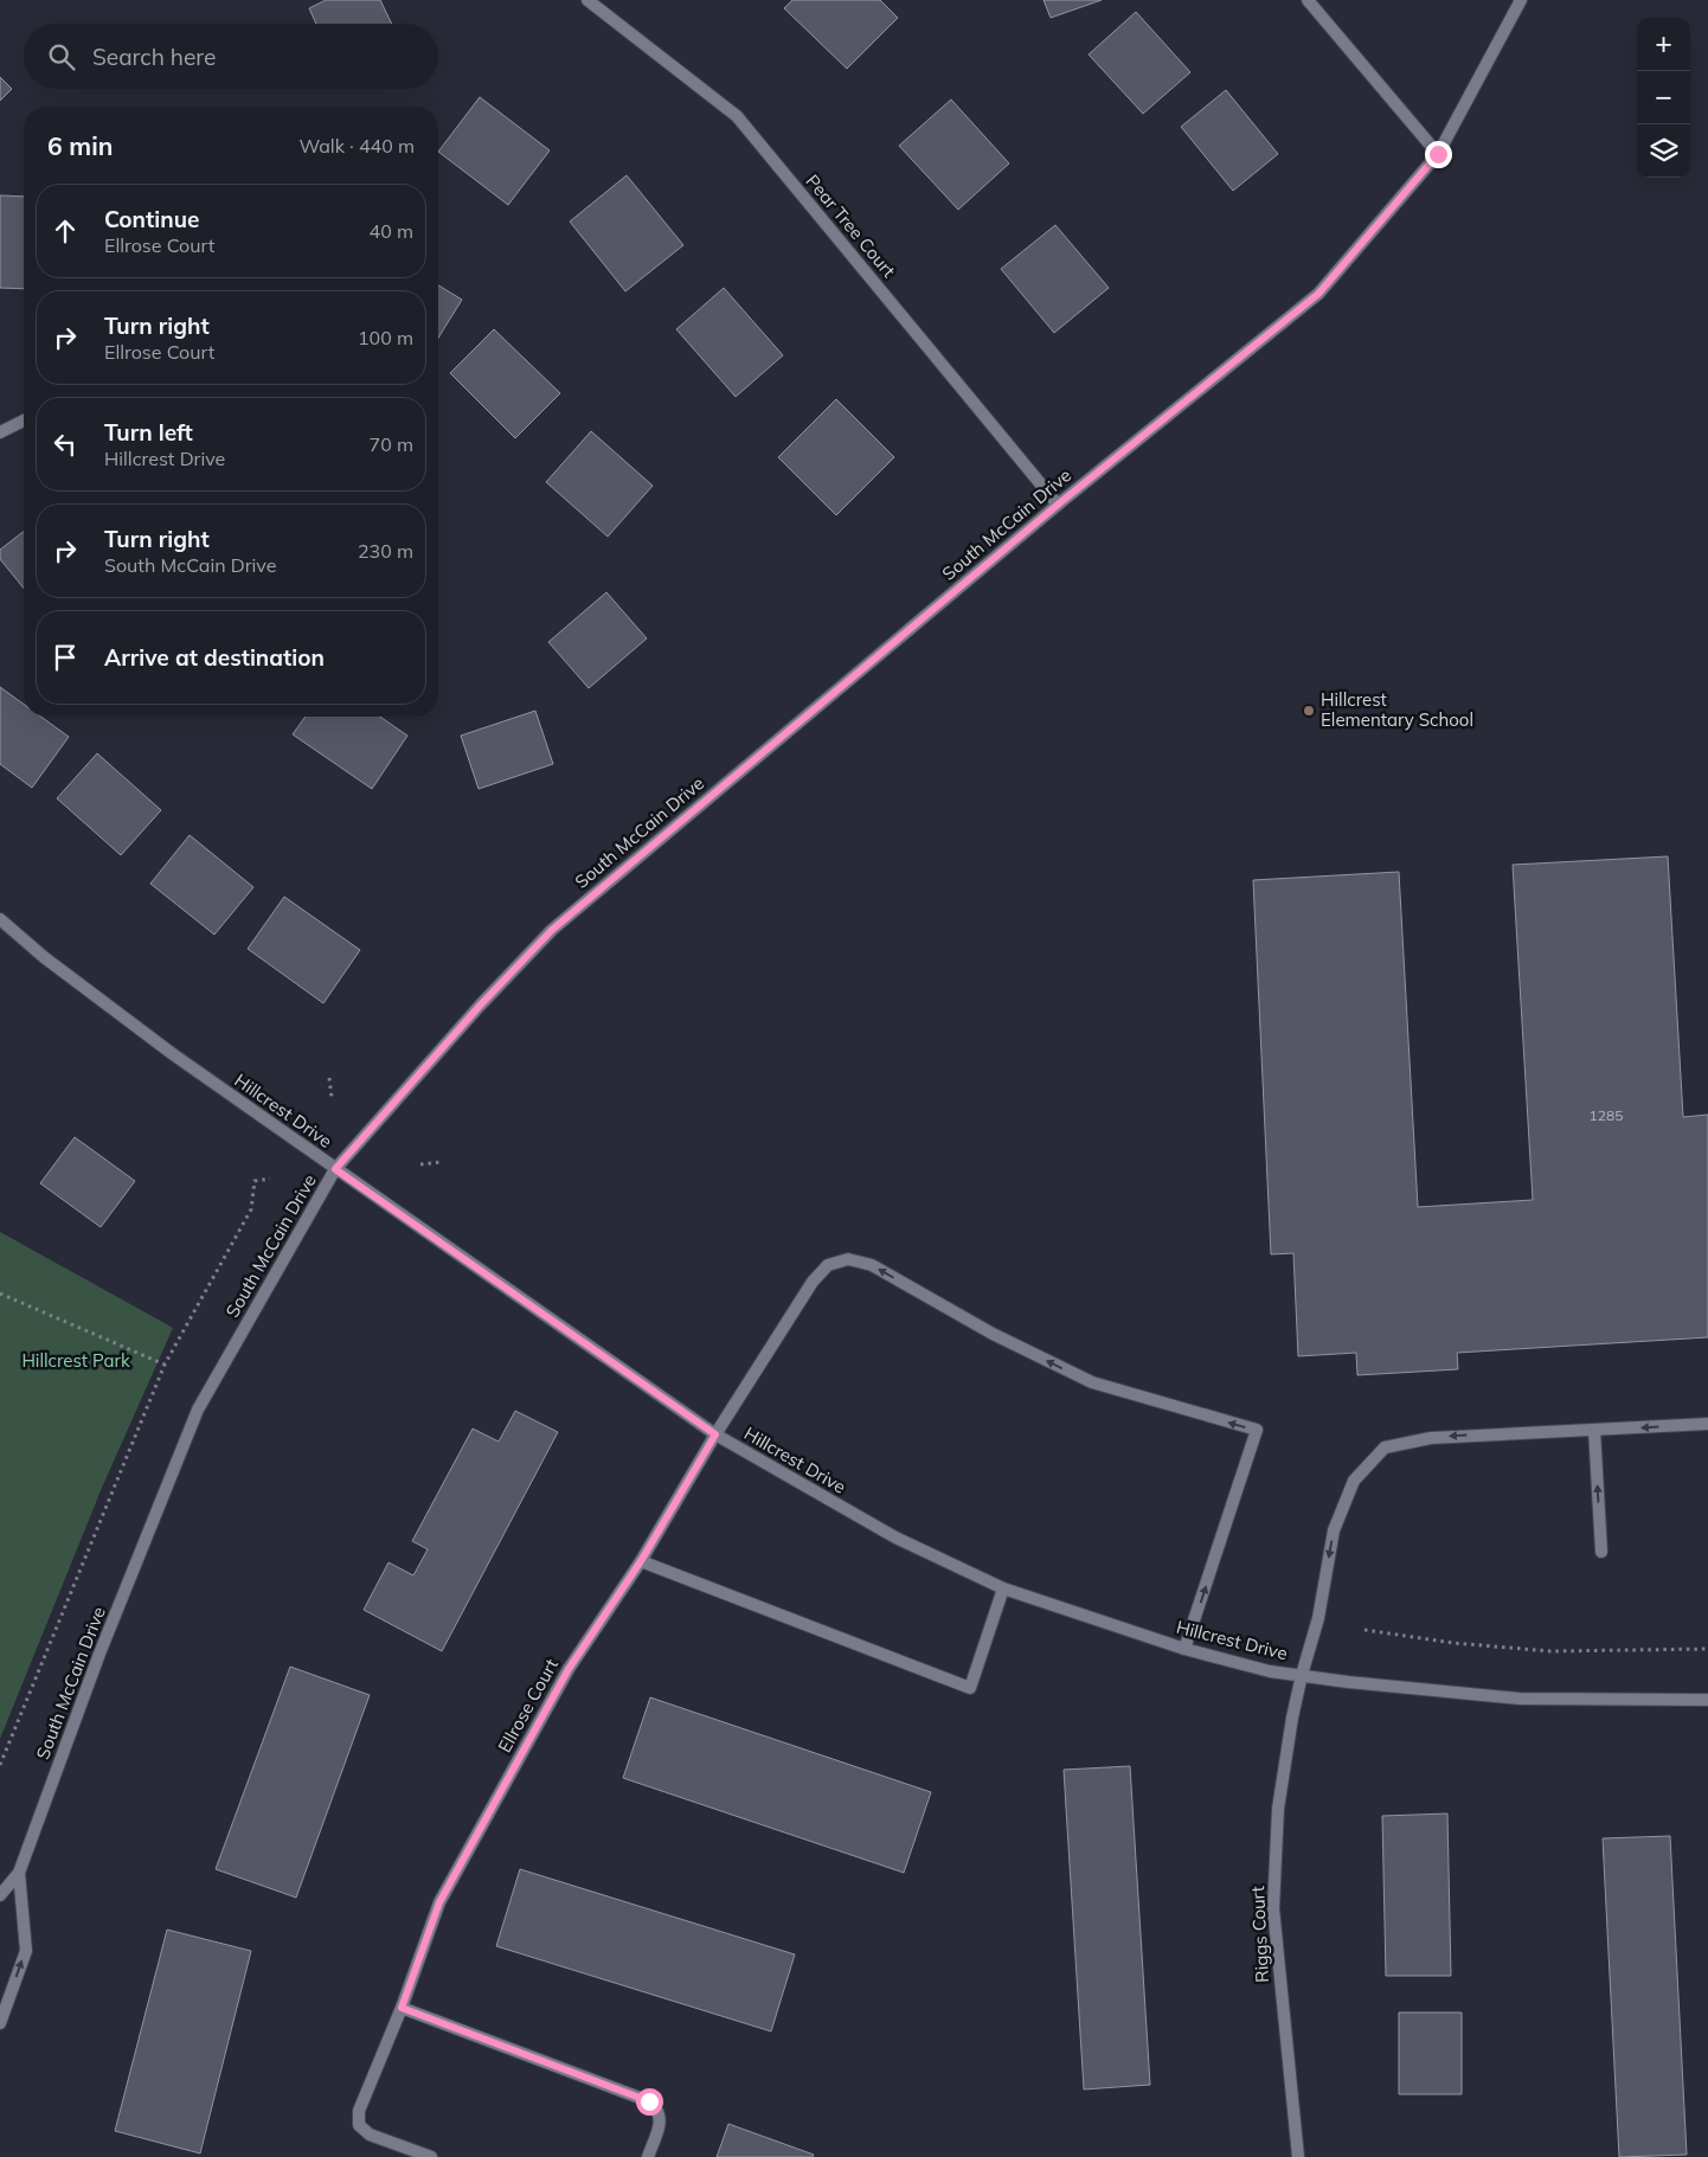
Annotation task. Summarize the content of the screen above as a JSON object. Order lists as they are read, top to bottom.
{
  "streets": {
    "street": [
      "Pear Tree Court",
      "South McCain Drive",
      "Hillcrest Drive",
      "Ellrose Court",
      "Riggs Court"
    ]
  },
  "crossings": [
    ["Pear Tree Court", "South McCain Drive"],
    ["South McCain Drive", "Hillcrest Drive"],
    ["Hillcrest Drive", "Ellrose Court"],
    ["Hillcrest Drive", "Riggs Court"]
  ],
  "one_way": ["Riggs Court"],
  "parks": ["Hillcrest Park"],
  "places": ["Hillcrest Elementary School"],
  "house_numbers": ["1285"],
  "page": {
    "map_buttons": ["+", "−"],
    "search": "Search here",
    "heading": ["6 min", "Walk · 440 m"],
    "list": [
      ["Continue", "Ellrose Court", "40 m"],
      ["Turn right", "Ellrose Court", "100 m"],
      ["Turn left", "Hillcrest Drive", "70 m"],
      ["Turn right", "South McCain Drive", "230 m"],
      "Arrive at destination"
    ]
  }
}
